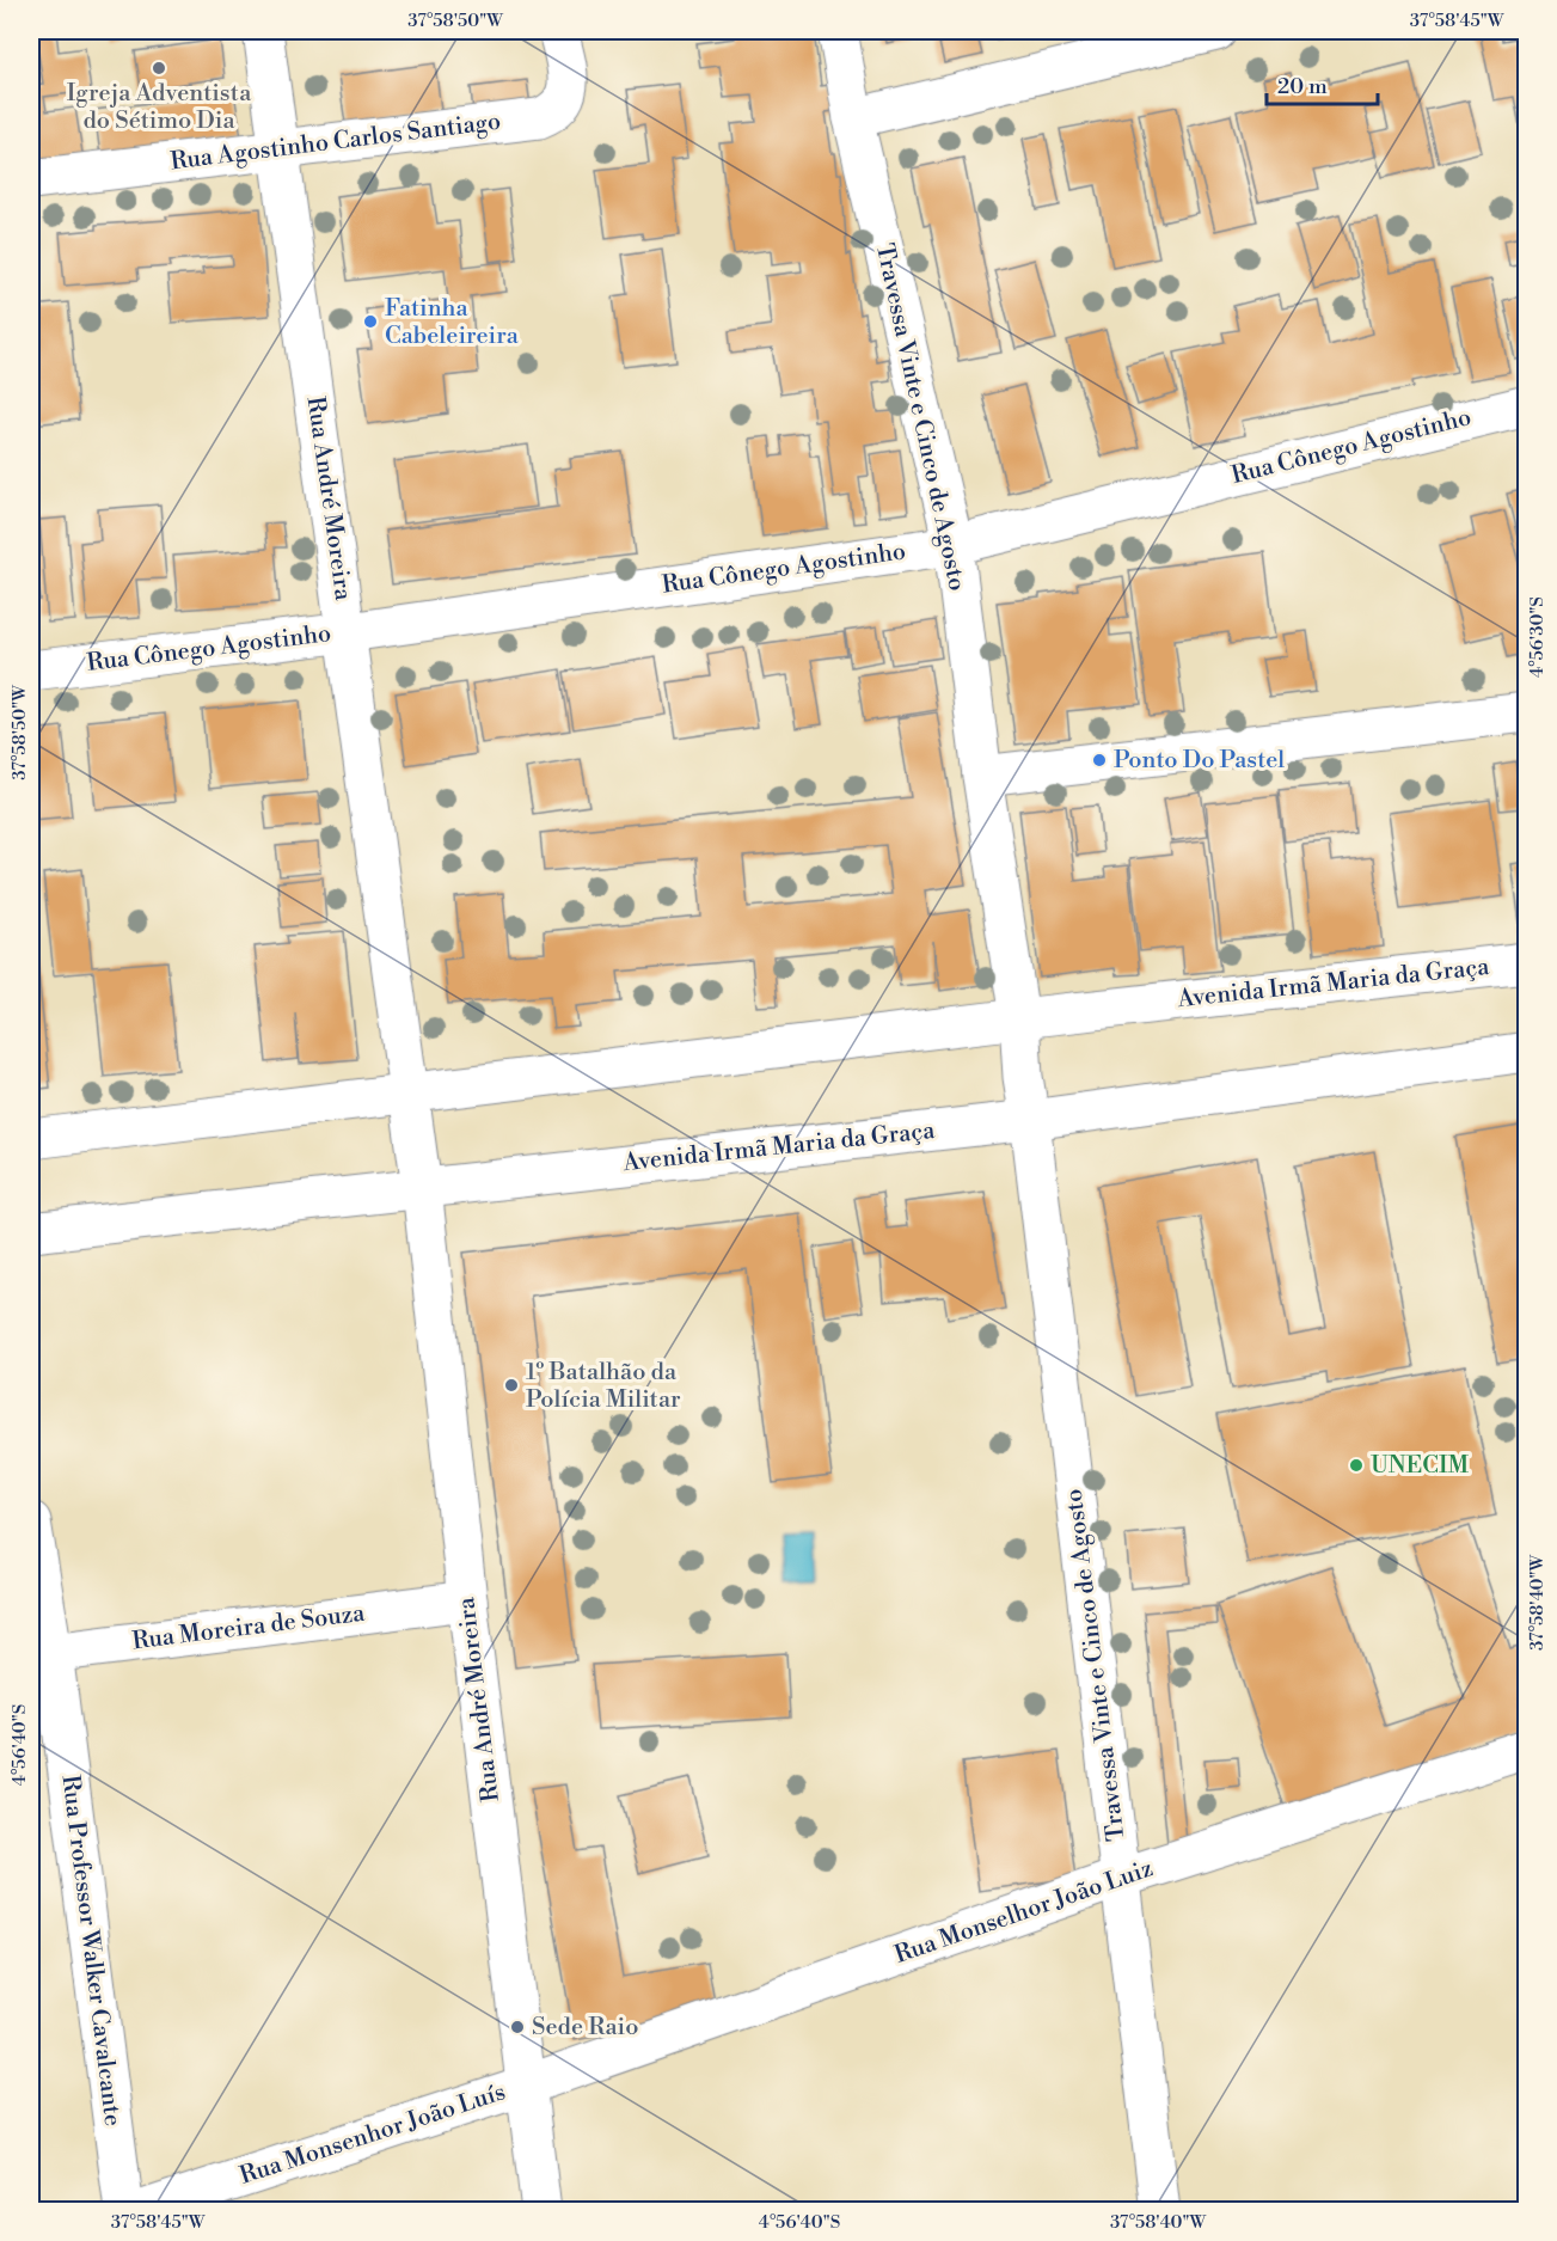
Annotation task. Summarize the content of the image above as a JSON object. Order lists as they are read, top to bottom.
{
  "streets": {
    "street": [
      "Rua Agostinho Carlos Santiago",
      "Travessa Vinte e Cinco de Agosto",
      "Rua Cônego Agostinho",
      "Rua André Moreira",
      "Avenida Irmã Maria da Graça",
      "Rua Moreira de Souza",
      "Rua Monselhor João Luiz",
      "Rua Professor Walker Cavalcante",
      "Rua Monsenhor João Luís"
    ]
  },
  "crossings": [
    ["Rua Agostinho Carlos Santiago", "Rua André Moreira"],
    ["Travessa Vinte e Cinco de Agosto", "Rua Cônego Agostinho"],
    ["Travessa Vinte e Cinco de Agosto", "Avenida Irmã Maria da Graça"],
    ["Travessa Vinte e Cinco de Agosto", "Rua Monselhor João Luiz"],
    ["Rua Cônego Agostinho", "Rua André Moreira"],
    ["Rua André Moreira", "Avenida Irmã Maria da Graça"],
    ["Rua André Moreira", "Rua Moreira de Souza"],
    ["Rua André Moreira", "Rua Monselhor João Luiz"],
    ["Rua André Moreira", "Rua Monsenhor João Luís"],
    ["Rua Moreira de Souza", "Rua Professor Walker Cavalcante"],
    ["Rua Monselhor João Luiz", "Rua Monsenhor João Luís"]
  ],
  "places": [
    "Igreja Adventista do Sétimo Dia",
    "Fatinha Cabeleireira",
    "Ponto Do Pastel",
    "1º Batalhão da Polícia Militar",
    "UNECIM",
    "Sede Raio"
  ],
  "scale_bar": "20 m",
  "coordinates": [
    "37°58'50\"W",
    "37°58'45\"W",
    "4°56'30\"S",
    "37°58'40\"W",
    "4°56'40\"S"
  ]
}
